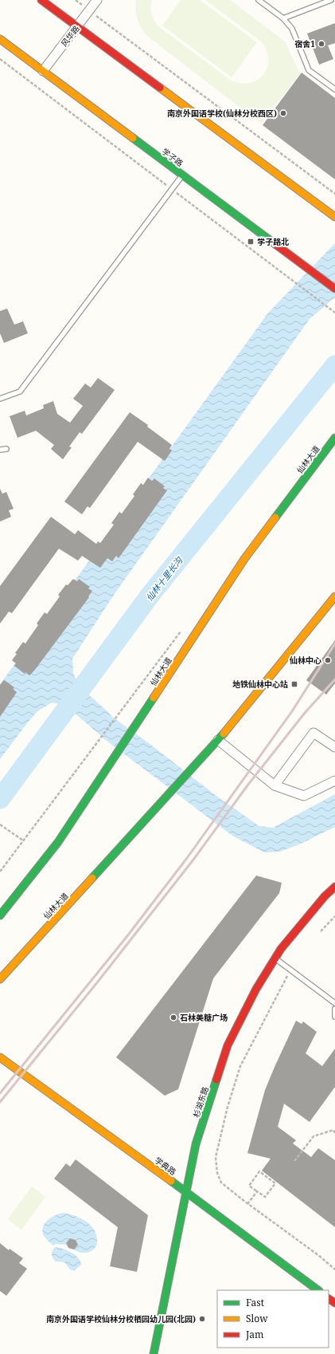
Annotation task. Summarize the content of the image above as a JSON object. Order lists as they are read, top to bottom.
{
  "streets": {
    "main road": [
      "学子路",
      "仙林大道",
      "杉湖东路",
      "学典路"
    ],
    "street": ["风华路"]
  },
  "crossings": [
    ["风华路", "学子路"],
    ["杉湖东路", "学典路"]
  ],
  "water": ["仙林十里长沟"],
  "places": {
    "other": [
      "宿舍1",
      "南京外国语学校(仙林分校西区)",
      "仙林中心",
      "石林美糖广场",
      "南京外国语学校仙林分校栖园幼儿园(北园)"
    ],
    "transit": ["学子路北", "地铁仙林中心站"]
  },
  "legend": ["Fast", "Slow", "Jam"]
}
